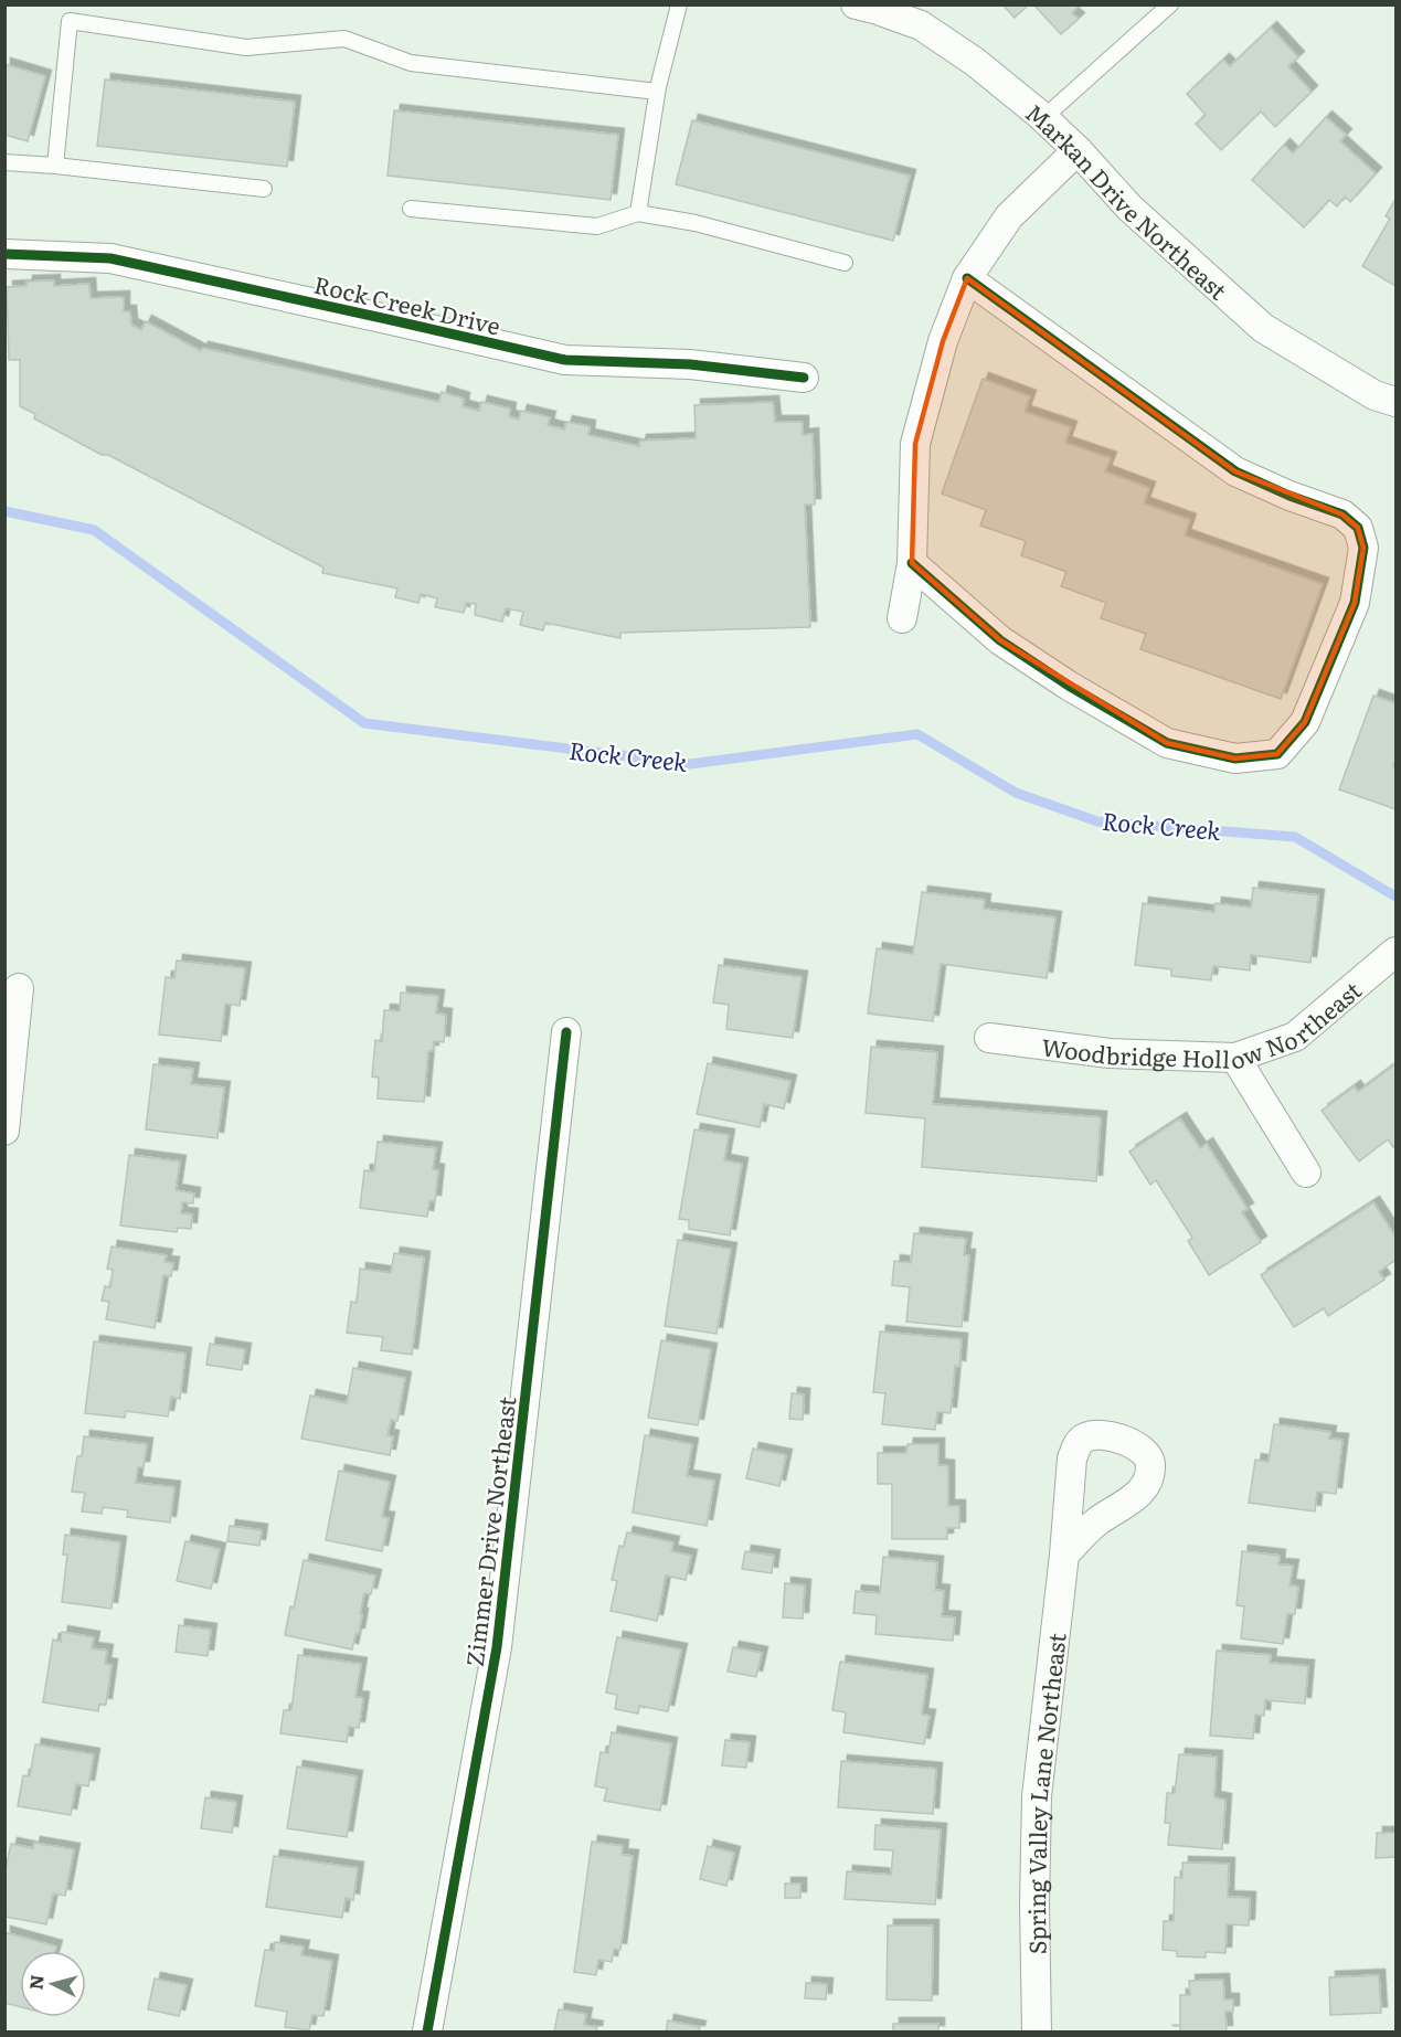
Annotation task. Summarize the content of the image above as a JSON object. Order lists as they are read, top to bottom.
{
  "streets": {
    "street": [
      "Markan Drive Northeast",
      "Rock Creek Drive",
      "Woodbridge Hollow Northeast",
      "Zimmer Drive Northeast",
      "Spring Valley Lane Northeast"
    ]
  },
  "water": ["Rock Creek"],
  "north": "left"
}
